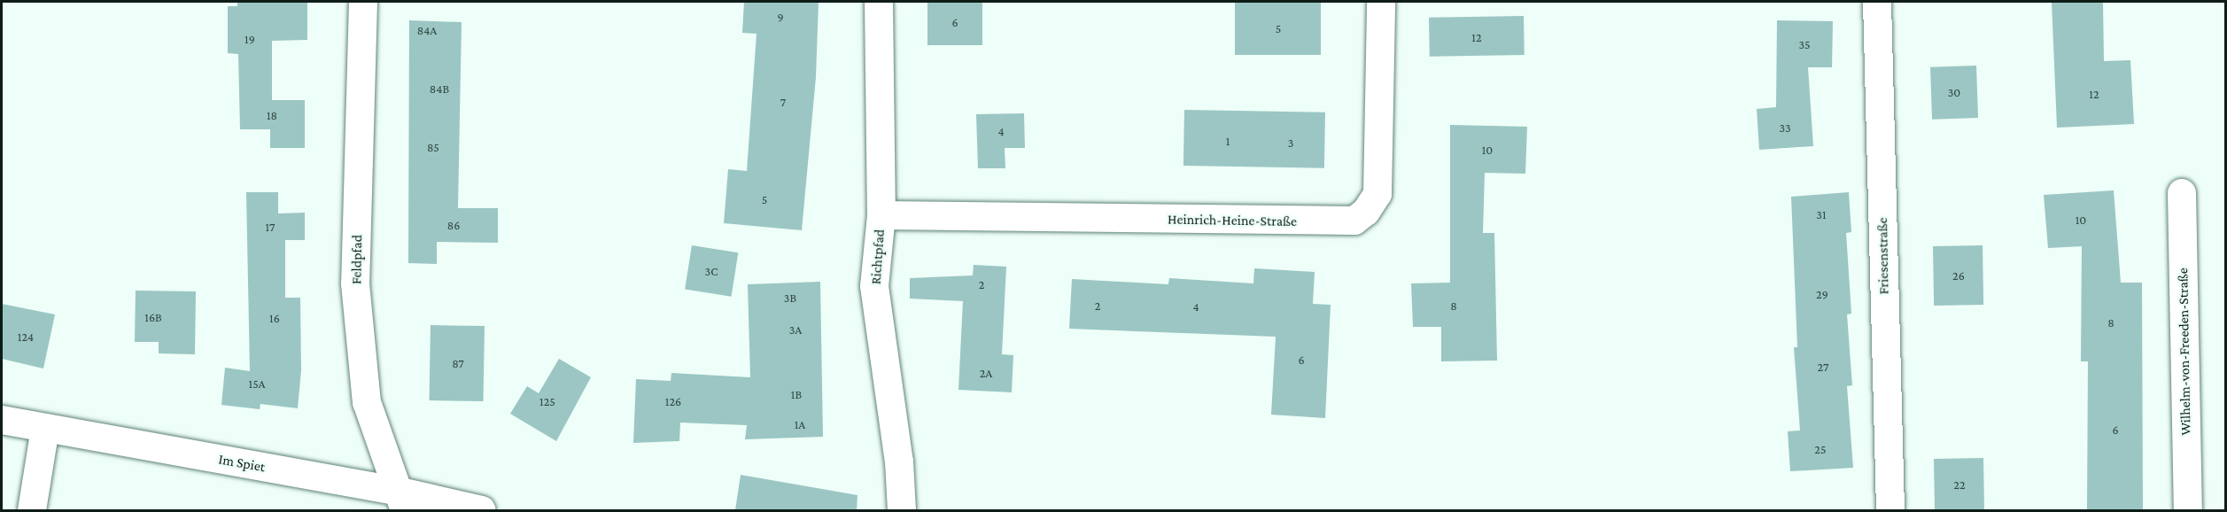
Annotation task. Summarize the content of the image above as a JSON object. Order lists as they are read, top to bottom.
{
  "streets": {
    "street": [
      "Heinrich-Heine-Straße",
      "Friesenstraße",
      "Richtpfad",
      "Feldpfad",
      "Wilhelm-von-Freeden-Straße",
      "Im Spiet"
    ]
  },
  "crossings": [
    ["Heinrich-Heine-Straße", "Richtpfad"],
    ["Feldpfad", "Im Spiet"]
  ],
  "house_numbers": [
    "9",
    "6",
    "5",
    "84A",
    "12",
    "19",
    "35",
    "84B",
    "30",
    "12",
    "7",
    "18",
    "33",
    "4",
    "1",
    "3",
    "85",
    "10",
    "5",
    "31",
    "10",
    "86",
    "17",
    "3C",
    "26",
    "2",
    "29",
    "3B",
    "2",
    "8",
    "4",
    "16B",
    "16",
    "8",
    "3A",
    "124",
    "6",
    "87",
    "27",
    "2A",
    "15A",
    "1B",
    "125",
    "126",
    "1A",
    "6",
    "25",
    "22"
  ]
}
